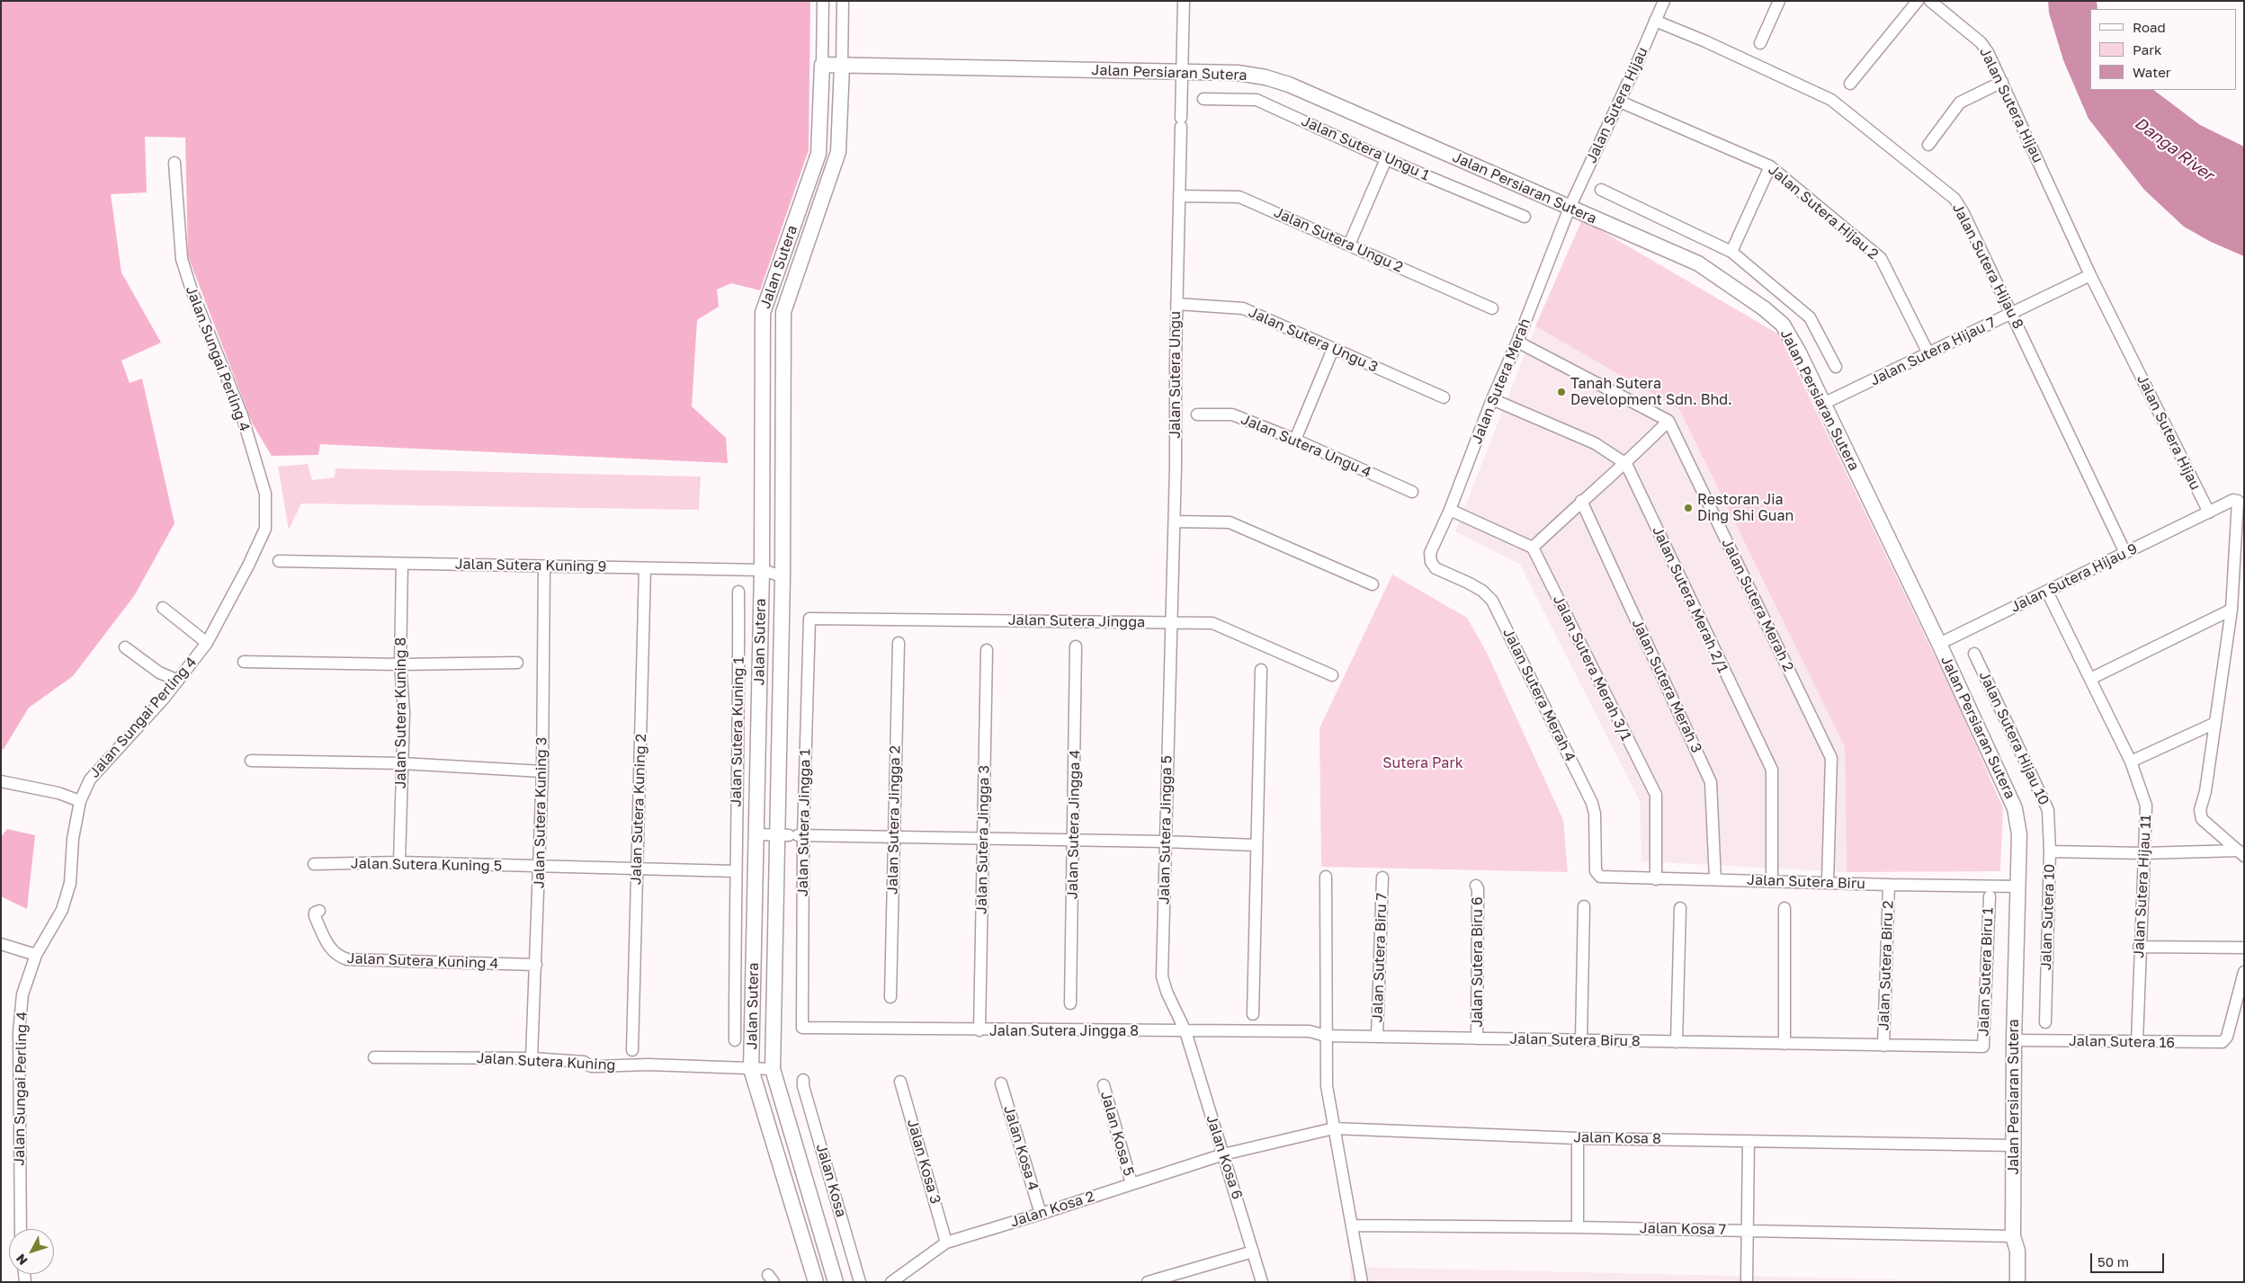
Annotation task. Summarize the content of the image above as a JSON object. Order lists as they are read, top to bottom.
{
  "streets": {
    "street": [
      "Jalan Persiaran Sutera",
      "Jalan Sutera Hijau",
      "Jalan Sutera Ungu 1",
      "Jalan Sutera Hijau 2",
      "Jalan Sutera Ungu 2",
      "Jalan Sutera Hijau 8",
      "Jalan Sutera",
      "Jalan Sutera Ungu 3",
      "Jalan Sutera Hijau 7",
      "Jalan Sungai Perling 4",
      "Jalan Sutera Ungu",
      "Jalan Sutera Merah",
      "Jalan Sutera Ungu 4",
      "Jalan Sutera Kuning 9",
      "Jalan Sutera Hijau 9",
      "Jalan Sutera Merah 2/1",
      "Jalan Sutera Merah 2",
      "Jalan Sutera Jingga",
      "Jalan Sutera Merah 3/1",
      "Jalan Sutera Merah 3",
      "Jalan Sutera Merah 4",
      "Jalan Sutera Kuning 8",
      "Jalan Sutera Kuning 1",
      "Jalan Sutera Hijau 10",
      "Jalan Sutera Kuning 2",
      "Jalan Sutera Kuning 3",
      "Jalan Sutera Jingga 2",
      "Jalan Sutera Jingga 1",
      "Jalan Sutera Jingga 4",
      "Jalan Sutera Jingga 5",
      "Jalan Sutera Jingga 3",
      "Jalan Sutera Kuning 5",
      "Jalan Sutera Biru",
      "Jalan Sutera Hijau 11",
      "Jalan Sutera 10",
      "Jalan Sutera Biru 7",
      "Jalan Sutera Kuning 4",
      "Jalan Sutera Biru 6",
      "Jalan Sutera Biru 2",
      "Jalan Sutera Biru 1",
      "Jalan Sutera Jingga 8",
      "Jalan Sutera Biru 8",
      "Jalan Sutera 16",
      "Jalan Sutera Kuning",
      "Jalan Kosa 5",
      "Jalan Kosa 8",
      "Jalan Kosa 4",
      "Jalan Kosa 6",
      "Jalan Kosa 3",
      "Jalan Kosa",
      "Jalan Kosa 2",
      "Jalan Kosa 7"
    ]
  },
  "crossings": [
    ["Jalan Persiaran Sutera", "Jalan Sutera Hijau"],
    ["Jalan Persiaran Sutera", "Jalan Sutera"],
    ["Jalan Persiaran Sutera", "Jalan Sutera Hijau 7"],
    ["Jalan Persiaran Sutera", "Jalan Sutera Ungu"],
    ["Jalan Persiaran Sutera", "Jalan Sutera Merah"],
    ["Jalan Persiaran Sutera", "Jalan Sutera Hijau 9"],
    ["Jalan Persiaran Sutera", "Jalan Sutera Biru"],
    ["Jalan Persiaran Sutera", "Jalan Sutera 16"],
    ["Jalan Persiaran Sutera", "Jalan Kosa 8"],
    ["Jalan Persiaran Sutera", "Jalan Kosa 7"],
    ["Jalan Sutera Hijau", "Jalan Sutera Hijau 2"],
    ["Jalan Sutera Hijau", "Jalan Sutera Hijau 8"],
    ["Jalan Sutera Hijau", "Jalan Sutera Hijau 7"],
    ["Jalan Sutera Hijau", "Jalan Sutera Merah"],
    ["Jalan Sutera Hijau", "Jalan Sutera Hijau 9"],
    ["Jalan Sutera Hijau 2", "Jalan Sutera Hijau 7"],
    ["Jalan Sutera Ungu 2", "Jalan Sutera Ungu"],
    ["Jalan Sutera Hijau 8", "Jalan Sutera Hijau 7"],
    ["Jalan Sutera Hijau 8", "Jalan Sutera Hijau 9"],
    ["Jalan Sutera", "Jalan Sutera Kuning 9"],
    ["Jalan Sutera", "Jalan Sutera Jingga 1"],
    ["Jalan Sutera", "Jalan Sutera Kuning"],
    ["Jalan Sutera Ungu 3", "Jalan Sutera Ungu"],
    ["Jalan Sutera Ungu", "Jalan Sutera Jingga"],
    ["Jalan Sutera Ungu", "Jalan Sutera Jingga 5"],
    ["Jalan Sutera Merah", "Jalan Sutera Merah 4"],
    ["Jalan Sutera Kuning 9", "Jalan Sutera Kuning 8"],
    ["Jalan Sutera Kuning 9", "Jalan Sutera Kuning 2"],
    ["Jalan Sutera Kuning 9", "Jalan Sutera Kuning 3"],
    ["Jalan Sutera Hijau 9", "Jalan Sutera Hijau 11"],
    ["Jalan Sutera Merah 2/1", "Jalan Sutera Biru"],
    ["Jalan Sutera Merah 2", "Jalan Sutera Biru"],
    ["Jalan Sutera Jingga", "Jalan Sutera Jingga 1"],
    ["Jalan Sutera Jingga", "Jalan Sutera Jingga 5"],
    ["Jalan Sutera Merah 3/1", "Jalan Sutera Biru"],
    ["Jalan Sutera Merah 3", "Jalan Sutera Biru"],
    ["Jalan Sutera Merah 4", "Jalan Sutera Biru"],
    ["Jalan Sutera Kuning 8", "Jalan Sutera Kuning 5"],
    ["Jalan Sutera Hijau 10", "Jalan Sutera 10"],
    ["Jalan Sutera Kuning 2", "Jalan Sutera Kuning 5"],
    ["Jalan Sutera Kuning 3", "Jalan Sutera Kuning 5"],
    ["Jalan Sutera Kuning 3", "Jalan Sutera Kuning 4"],
    ["Jalan Sutera Kuning 3", "Jalan Sutera Kuning"],
    ["Jalan Sutera Jingga 1", "Jalan Sutera Jingga 8"],
    ["Jalan Sutera Jingga 5", "Jalan Sutera Jingga 8"],
    ["Jalan Sutera Jingga 5", "Jalan Kosa 6"],
    ["Jalan Sutera Jingga 3", "Jalan Sutera Jingga 8"],
    ["Jalan Sutera Biru", "Jalan Sutera Biru 2"],
    ["Jalan Sutera Hijau 11", "Jalan Sutera 10"],
    ["Jalan Sutera Hijau 11", "Jalan Sutera 16"],
    ["Jalan Sutera Biru 7", "Jalan Sutera Biru 8"],
    ["Jalan Sutera Biru 6", "Jalan Sutera Biru 8"],
    ["Jalan Sutera Biru 2", "Jalan Sutera Biru 8"],
    ["Jalan Sutera Biru 1", "Jalan Sutera Biru 8"],
    ["Jalan Sutera Jingga 8", "Jalan Sutera Biru 8"],
    ["Jalan Sutera Jingga 8", "Jalan Kosa 6"],
    ["Jalan Kosa 5", "Jalan Kosa 2"],
    ["Jalan Kosa 8", "Jalan Kosa 6"],
    ["Jalan Kosa 8", "Jalan Kosa 2"],
    ["Jalan Kosa 4", "Jalan Kosa 2"],
    ["Jalan Kosa 6", "Jalan Kosa 2"],
    ["Jalan Kosa 3", "Jalan Kosa 2"]
  ],
  "water": ["Danga River"],
  "parks": ["Sutera Park"],
  "places": ["Tanah Sutera Development Sdn. Bhd.", "Restoran Jia Ding Shi Guan"],
  "legend": ["Road", "Park", "Water"],
  "scale_bar": "50 m",
  "north": "bottom left"
}
